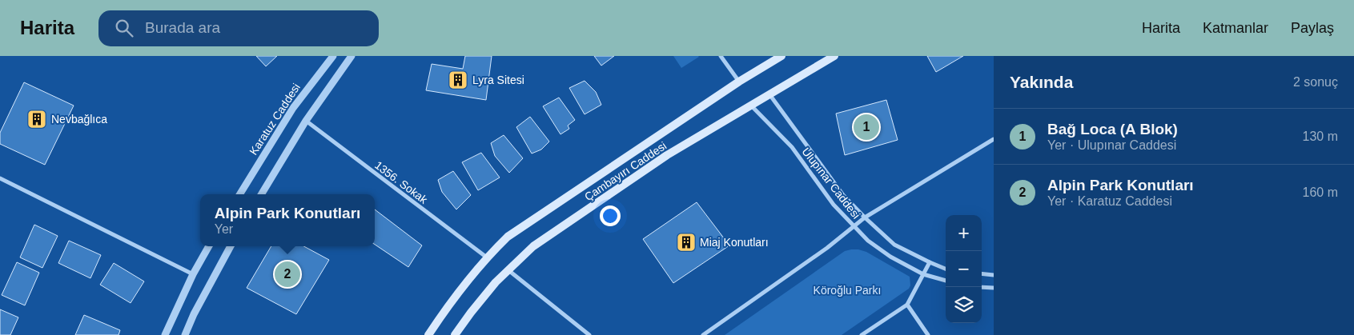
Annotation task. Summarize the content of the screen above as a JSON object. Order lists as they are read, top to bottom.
{
  "streets": {
    "main road": ["Çambayırı Caddesi"],
    "street": ["Karatuz Caddesi", "1356. Sokak", "Ulupınar Caddesi"]
  },
  "crossings": [
    ["Çambayırı Caddesi", "1356. Sokak"],
    ["Çambayırı Caddesi", "Ulupınar Caddesi"]
  ],
  "parks": ["Köroğlu Parkı"],
  "places": {
    "building": ["Lyra Sitesi", "Nevbağlıca", "Miaj Konutları"]
  },
  "page": {
    "header": "Harita",
    "search": "Burada ara",
    "nav": ["Harita", "Katmanlar", "Paylaş"],
    "heading": ["Yakında", "2 sonuç"],
    "list": [
      {
        "mark": "1",
        "name": "Bağ Loca (A Blok)",
        "note": "Yer · Ulupınar Caddesi",
        "value": "130 m"
      },
      {
        "mark": "2",
        "name": "Alpin Park Konutları",
        "note": "Yer · Karatuz Caddesi",
        "value": "160 m"
      }
    ],
    "pins": ["1", "2"],
    "popup": ["Alpin Park Konutları", "Yer"],
    "map_buttons": ["+", "−"]
  }
}
